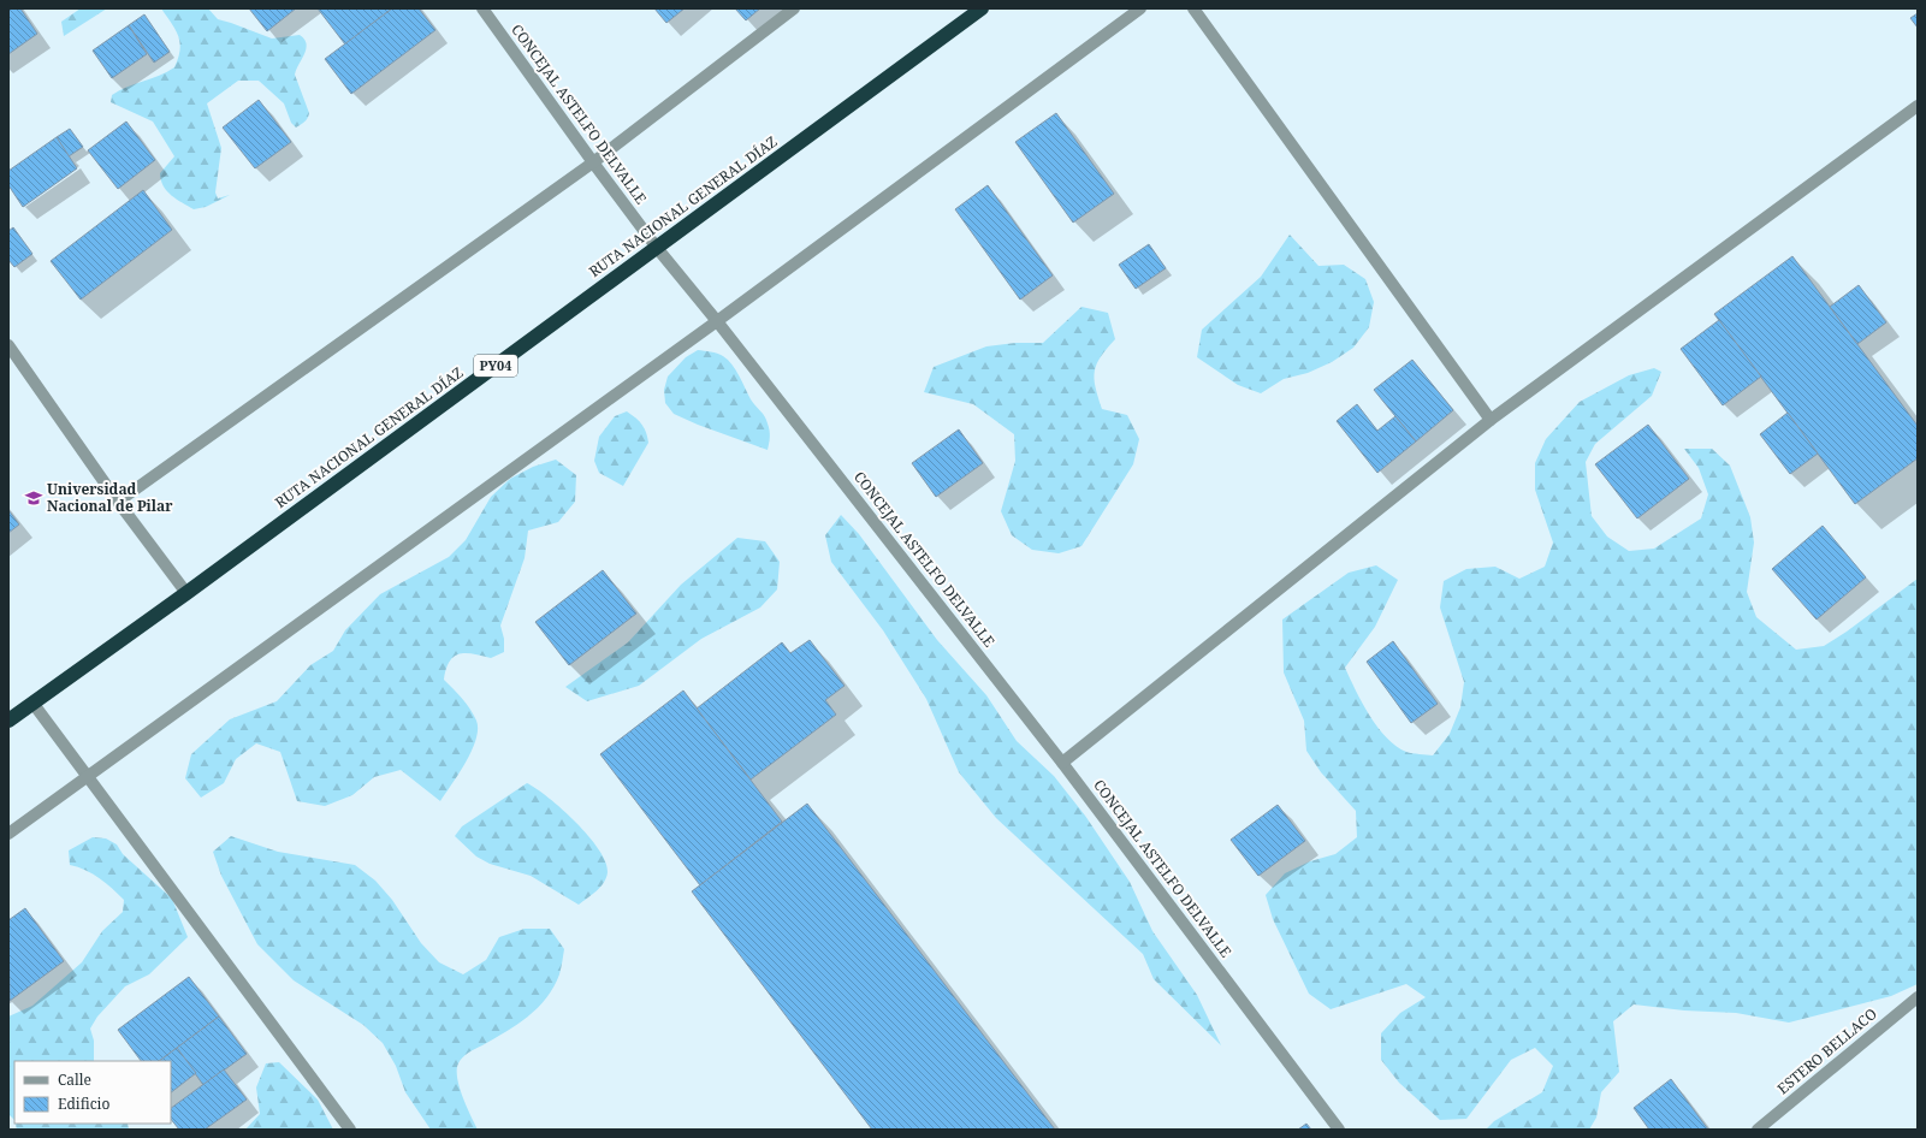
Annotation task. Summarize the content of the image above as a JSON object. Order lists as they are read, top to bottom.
{
  "streets": {
    "highway": ["RUTA NACIONAL GENERAL DÍAZ", "PY04"],
    "street": ["CONCEJAL ASTELFO DELVALLE", "ESTERO BELLACO"]
  },
  "crossings": [
    ["CONCEJAL ASTELFO DELVALLE", "RUTA NACIONAL GENERAL DÍAZ"]
  ],
  "places": {
    "school or university": ["Universidad Nacional de Pilar"]
  },
  "legend": ["Calle", "Edificio"]
}
